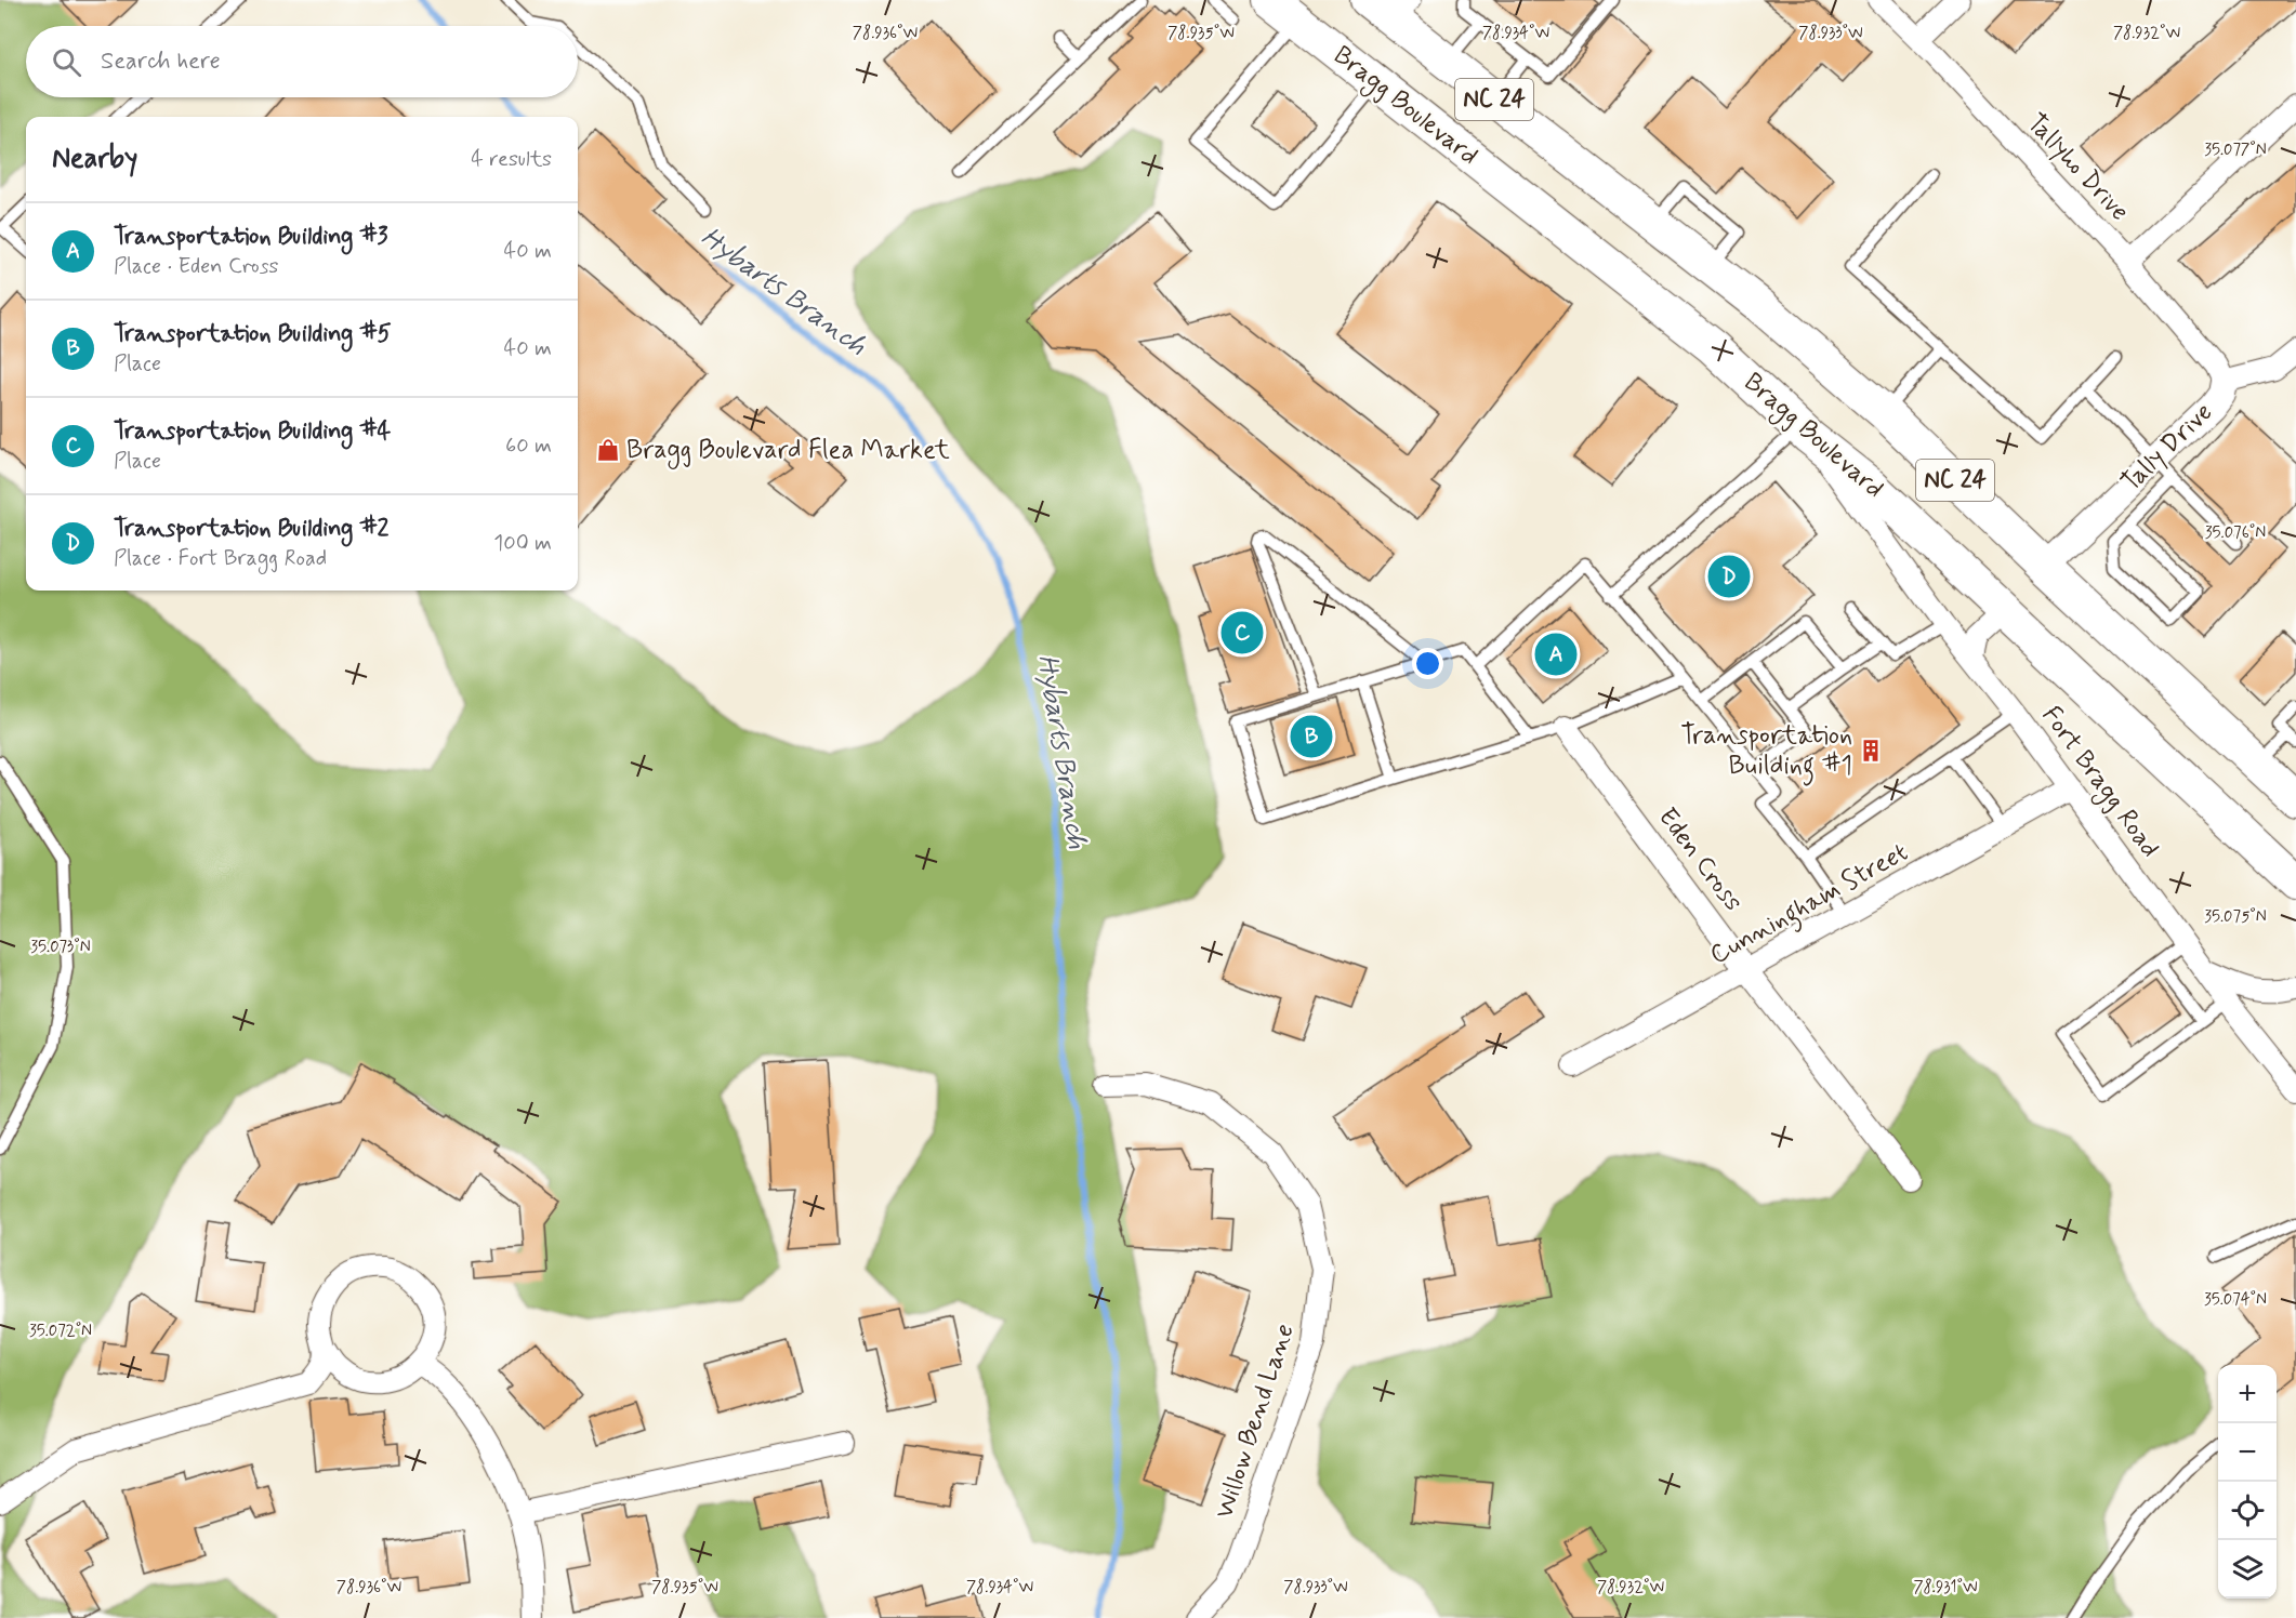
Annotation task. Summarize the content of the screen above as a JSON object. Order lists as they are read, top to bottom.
{
  "streets": {
    "main road": ["NC 24", "Bragg Boulevard"],
    "street": [
      "Tallyho Drive",
      "Tally Drive",
      "Fort Bragg Road",
      "Eden Cross",
      "Cunningham Street",
      "Willow Bend Lane"
    ]
  },
  "crossings": [
    ["NC 24", "Tally Drive"],
    ["Bragg Boulevard", "Fort Bragg Road"],
    ["Tallyho Drive", "Tally Drive"],
    ["Fort Bragg Road", "Cunningham Street"],
    ["Eden Cross", "Cunningham Street"]
  ],
  "water": ["Hybarts Branch"],
  "places": {
    "shop": ["Bragg Boulevard Flea Market"],
    "building": ["Transportation Building #1"]
  },
  "page": {
    "search": "Search here",
    "heading": ["Nearby", "4 results"],
    "list": [
      {
        "mark": "A",
        "name": "Transportation Building #3",
        "note": "Place · Eden Cross",
        "value": "40 m"
      },
      {
        "mark": "B",
        "name": "Transportation Building #5",
        "note": "Place",
        "value": "40 m"
      },
      {
        "mark": "C",
        "name": "Transportation Building #4",
        "note": "Place",
        "value": "60 m"
      },
      {
        "mark": "D",
        "name": "Transportation Building #2",
        "note": "Place · Fort Bragg Road",
        "value": "100 m"
      }
    ],
    "pins": [
      "D",
      "C",
      "A",
      "B"
    ],
    "map_buttons": ["+", "−"]
  },
  "coordinates": [
    "78.936°W",
    "78.935°W",
    "78.934°W",
    "78.933°W",
    "78.932°W",
    "35.077°N",
    "35.076°N",
    "35.075°N",
    "35.073°N",
    "35.074°N",
    "35.072°N",
    "78.931°W"
  ]
}
